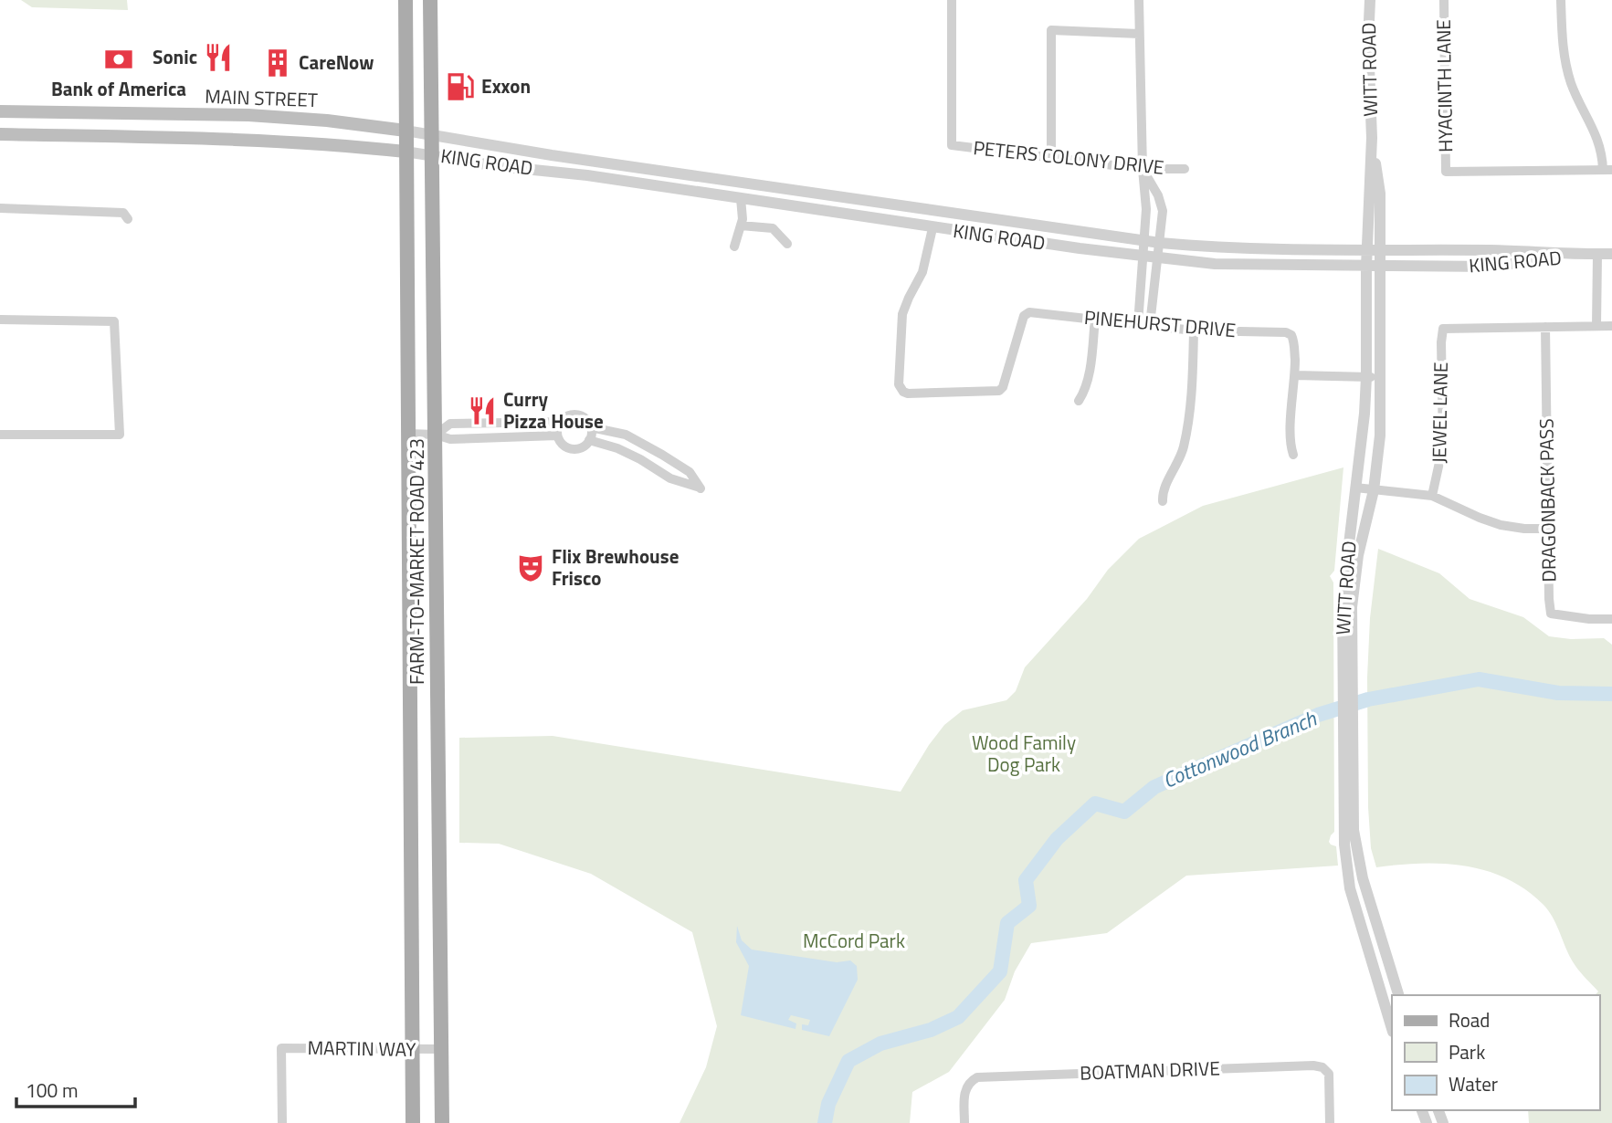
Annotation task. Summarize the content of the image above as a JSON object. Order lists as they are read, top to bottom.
{
  "streets": {
    "main road": ["MAIN STREET", "FARM-TO-MARKET ROAD 423"],
    "street": [
      "WITT ROAD",
      "HYACINTH LANE",
      "PETERS COLONY DRIVE",
      "KING ROAD",
      "PINEHURST DRIVE",
      "JEWEL LANE",
      "DRAGONBACK PASS",
      "MARTIN WAY",
      "BOATMAN DRIVE"
    ]
  },
  "crossings": [
    ["WITT ROAD", "KING ROAD"],
    ["MAIN STREET", "KING ROAD"],
    ["MAIN STREET", "FARM-TO-MARKET ROAD 423"],
    ["KING ROAD", "PINEHURST DRIVE"],
    ["KING ROAD", "FARM-TO-MARKET ROAD 423"],
    ["JEWEL LANE", "DRAGONBACK PASS"],
    ["FARM-TO-MARKET ROAD 423", "MARTIN WAY"]
  ],
  "water": ["Cottonwood Branch"],
  "parks": ["Wood Family Dog Park", "McCord Park"],
  "places": {
    "restaurant": ["Sonic", "Curry Pizza House"],
    "bank": ["Bank of America"],
    "building": ["CareNow"],
    "fuel station": ["Exxon"],
    "theatre": ["Flix Brewhouse Frisco"]
  },
  "legend": ["Road", "Park", "Water"],
  "scale_bar": "100 m"
}
